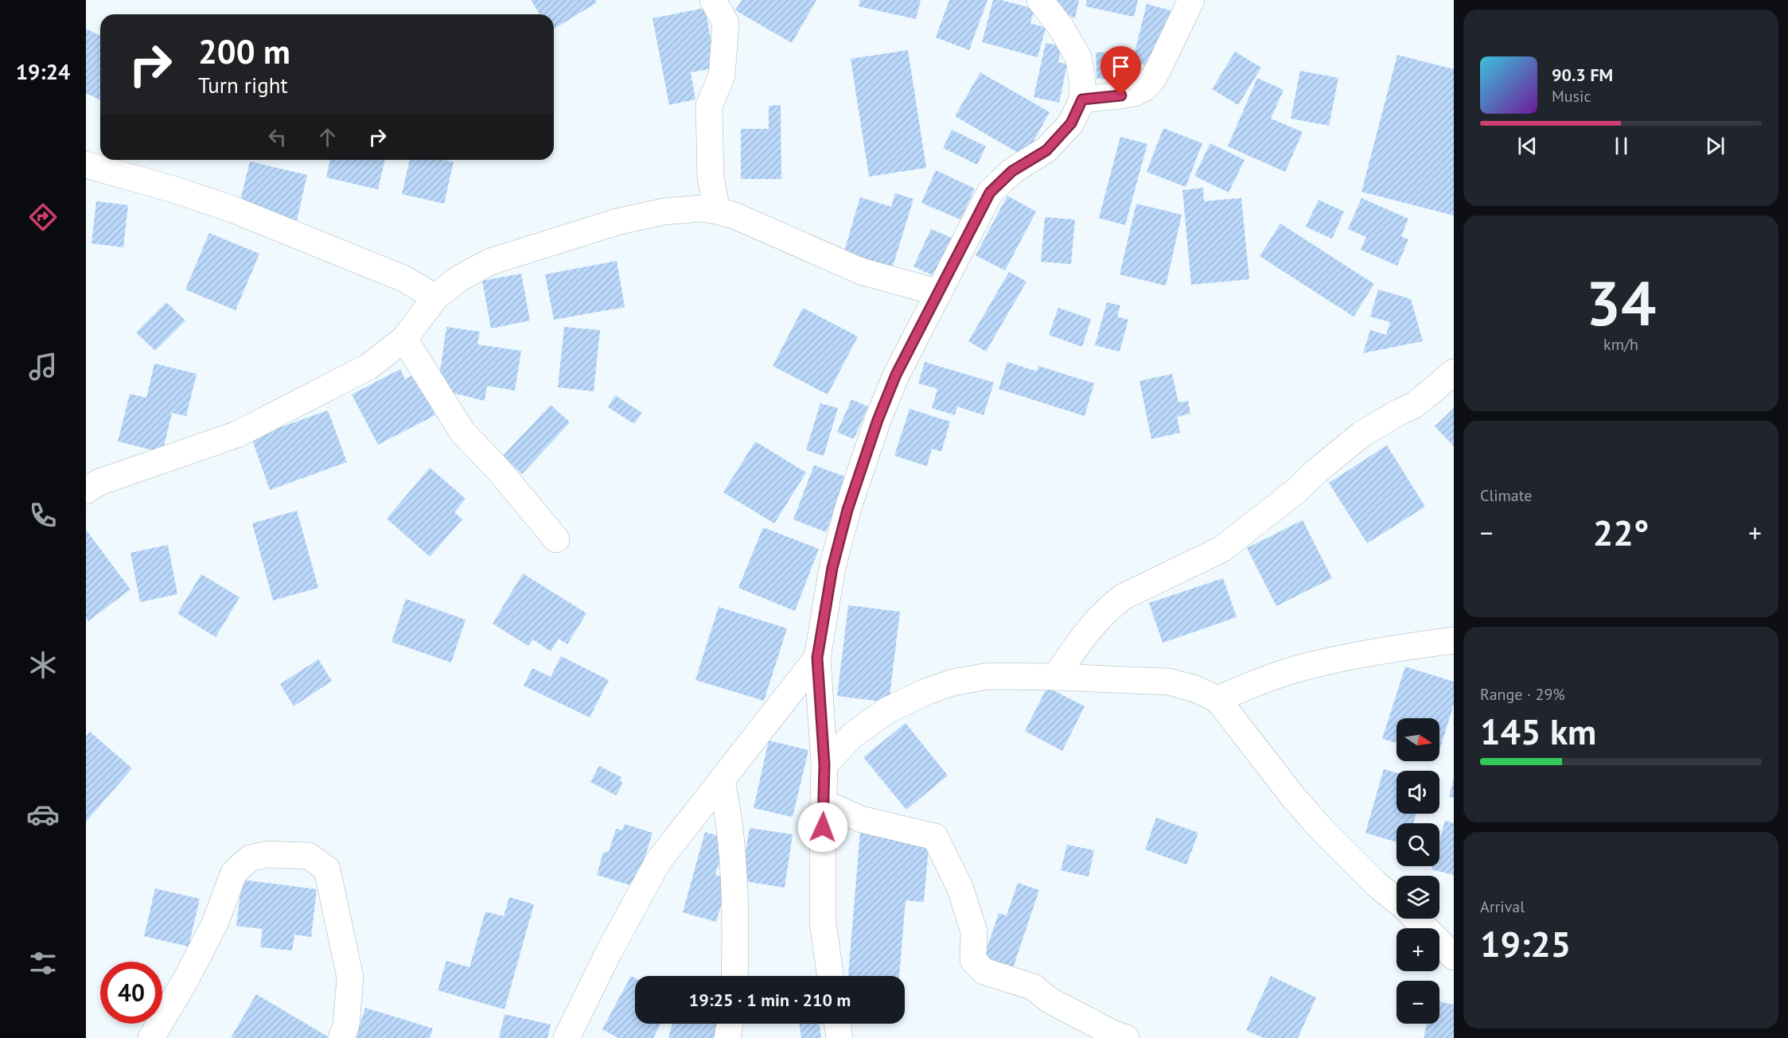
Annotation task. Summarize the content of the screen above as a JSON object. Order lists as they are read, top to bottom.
{
  "north": "right",
  "page": {
    "tabs": "19:24",
    "turn": ["200 m", "Turn right"],
    "song": ["90.3 FM", "Music"],
    "tile": [
      ["34", "km/h"],
      "Climate",
      ["Range · 29%", "145 km"],
      ["Arrival", "19:25"]
    ],
    "heat": ["−", "22°", "+"],
    "map_buttons": ["+", "−"],
    "limit": "40",
    "trip": "19:25 · 1 min · 210 m"
  }
}
